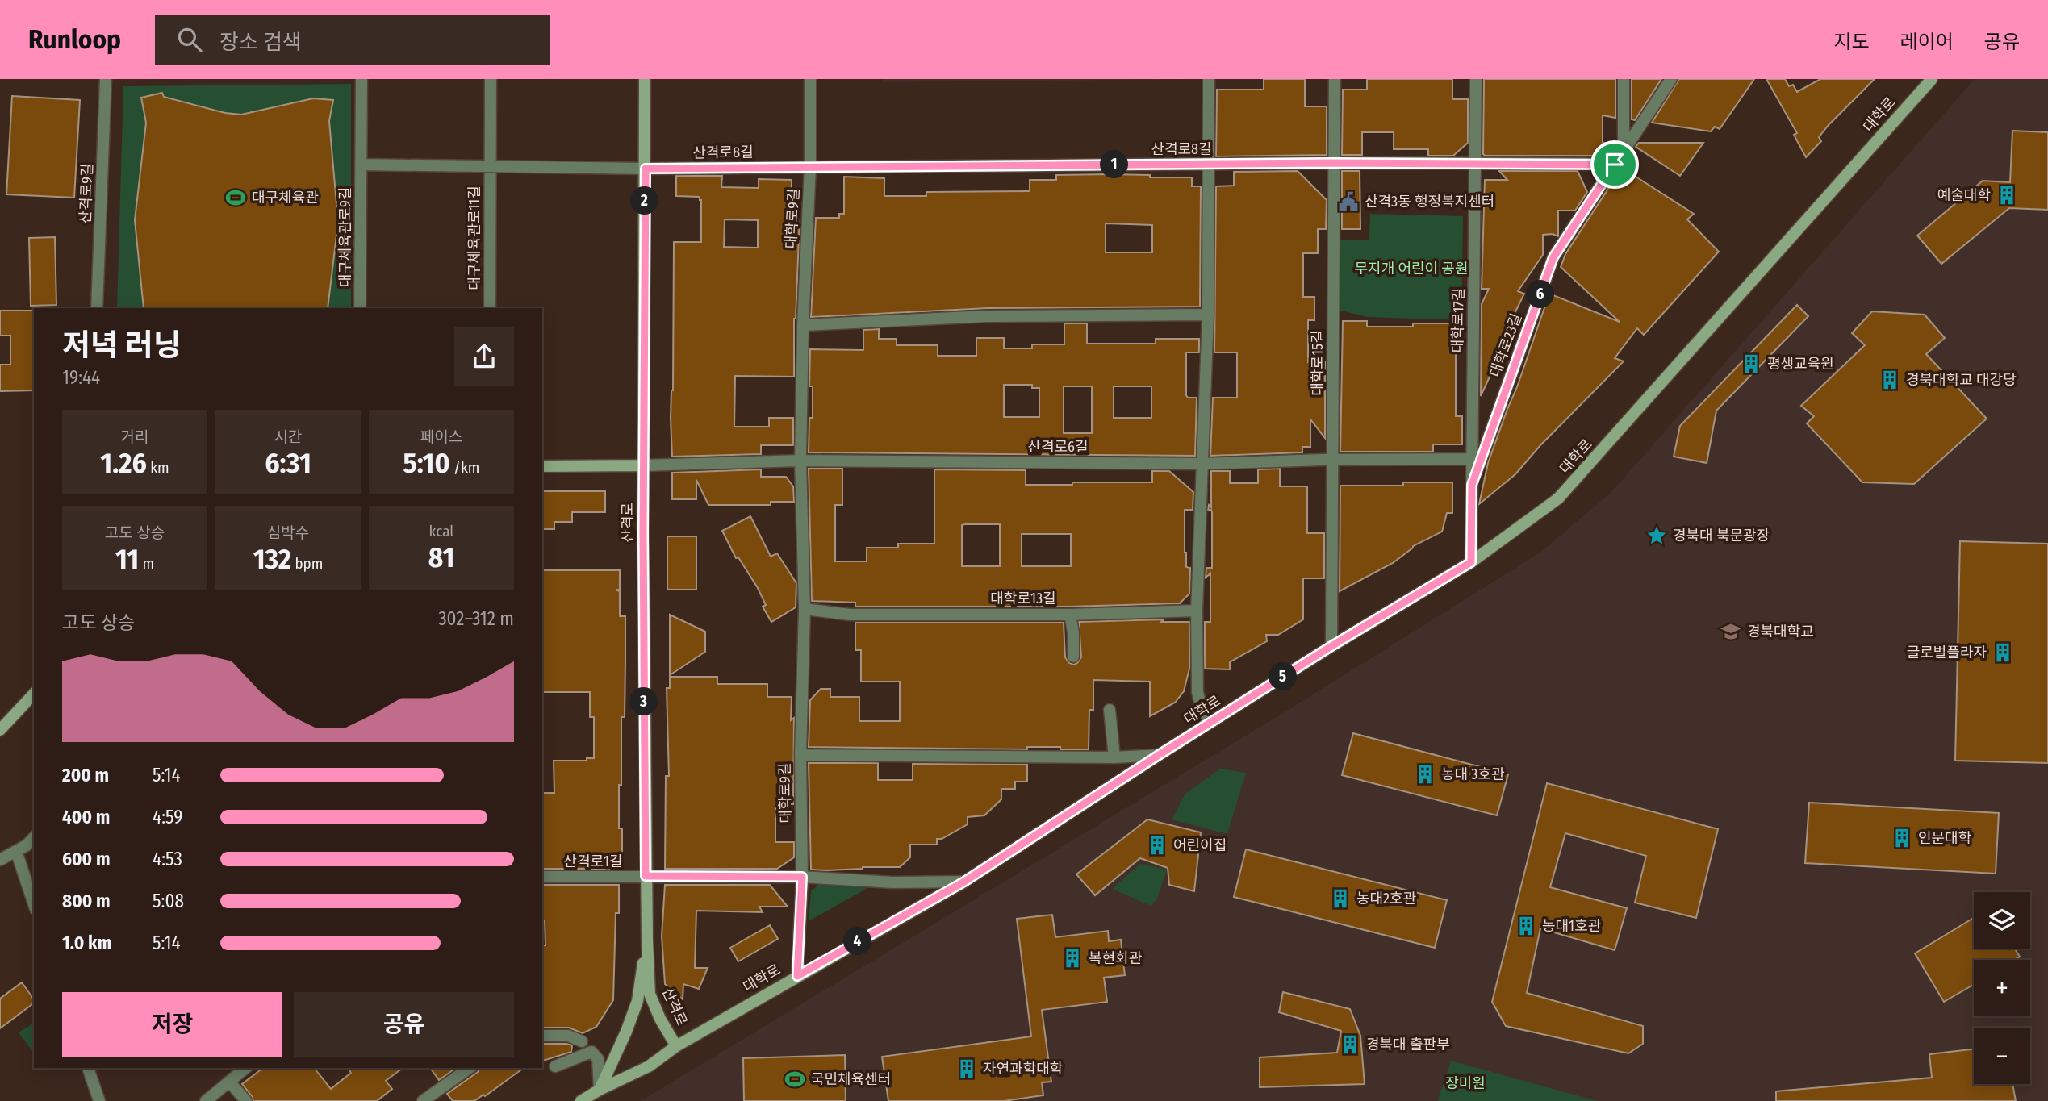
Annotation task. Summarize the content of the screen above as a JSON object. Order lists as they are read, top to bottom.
{
  "streets": {
    "main road": ["대학로", "산격로"],
    "street": [
      "산격로8길",
      "산격로9길",
      "대학로9길",
      "대구체육관로9길",
      "대구체육관로11길",
      "대학로17길",
      "대학로23길",
      "대학로15길",
      "산격로6길",
      "대학로13길",
      "산격로1길"
    ]
  },
  "crossings": [
    ["대학로", "대학로9길"],
    ["대학로", "대학로17길"],
    ["대학로", "대학로15길"],
    ["대학로", "산격로"],
    ["산격로8길", "대학로9길"],
    ["산격로8길", "대학로17길"],
    ["산격로8길", "대학로23길"],
    ["산격로8길", "대학로15길"],
    ["산격로8길", "산격로"],
    ["대학로9길", "산격로6길"],
    ["대학로9길", "대학로13길"],
    ["대구체육관로9길", "대구체육관로11길"],
    ["대학로17길", "대학로23길"],
    ["대학로17길", "산격로6길"],
    ["대학로15길", "산격로6길"],
    ["산격로6길", "산격로"],
    ["산격로", "산격로1길"]
  ],
  "parks": ["무지개 어린이 공원", "장미원"],
  "places": {
    "building": [
      "예술대학",
      "평생교육원",
      "경북대학교 대강당",
      "글로벌플라자",
      "농대 3호관",
      "인문대학",
      "어린이집",
      "농대2호관",
      "농대1호관",
      "복현회관",
      "경북대 출판부",
      "자연과학대학"
    ],
    "sports": ["대구체육관", "국민체육센터"],
    "public building": ["산격3동 행정복지센터"],
    "place": ["경북대 북문광장"],
    "school or university": ["경북대학교"]
  },
  "page": {
    "header": "Runloop",
    "search": "장소 검색",
    "nav": ["지도", "레이어", "공유"],
    "pins": [
      "1",
      "2",
      "6",
      "5",
      "3",
      "4"
    ],
    "heading": ["저녁 러닝", "19:44"],
    "stats": [
      ["거리", "1.26 km"],
      ["시간", "6:31"],
      ["페이스", "5:10 /km"],
      ["고도 상승", "11 m"],
      ["심박수", "132 bpm"],
      ["kcal", "81"]
    ],
    "chart": ["고도 상승", "302–312 m"],
    "list": [
      {
        "name": "200 m",
        "note": "5:14"
      },
      {
        "name": "400 m",
        "note": "4:59"
      },
      {
        "name": "600 m",
        "note": "4:53"
      },
      {
        "name": "800 m",
        "note": "5:08"
      },
      {
        "name": "1.0 km",
        "note": "5:14"
      }
    ],
    "map_buttons": ["+", "−"],
    "buttons": ["저장", "공유"]
  }
}
